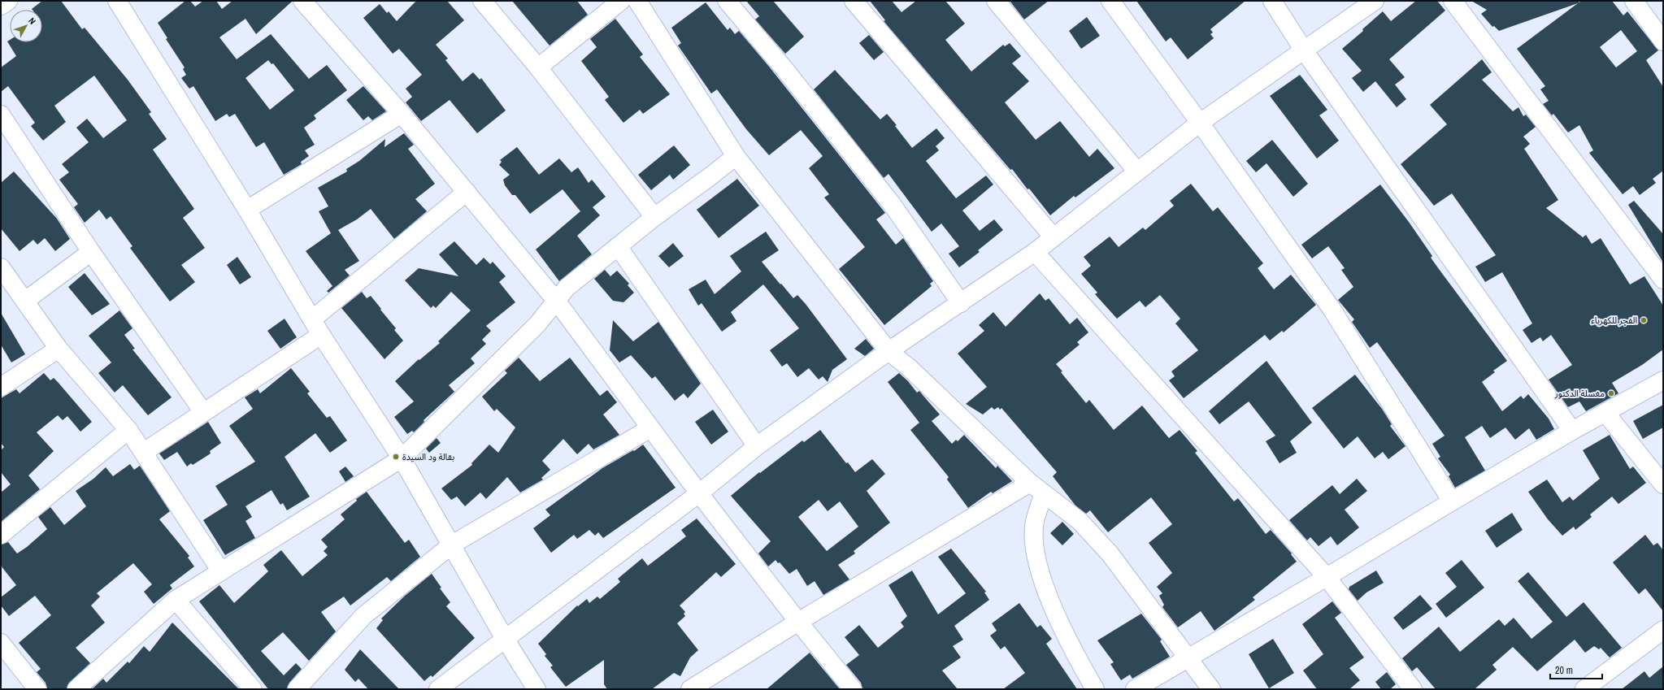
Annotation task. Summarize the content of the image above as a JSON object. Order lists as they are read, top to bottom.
{
  "places": ["الفجر للكهرباء", "مغسلة الدكتور", "بقالة ود السيدة"],
  "scale_bar": "20 m",
  "north": "top right"
}
